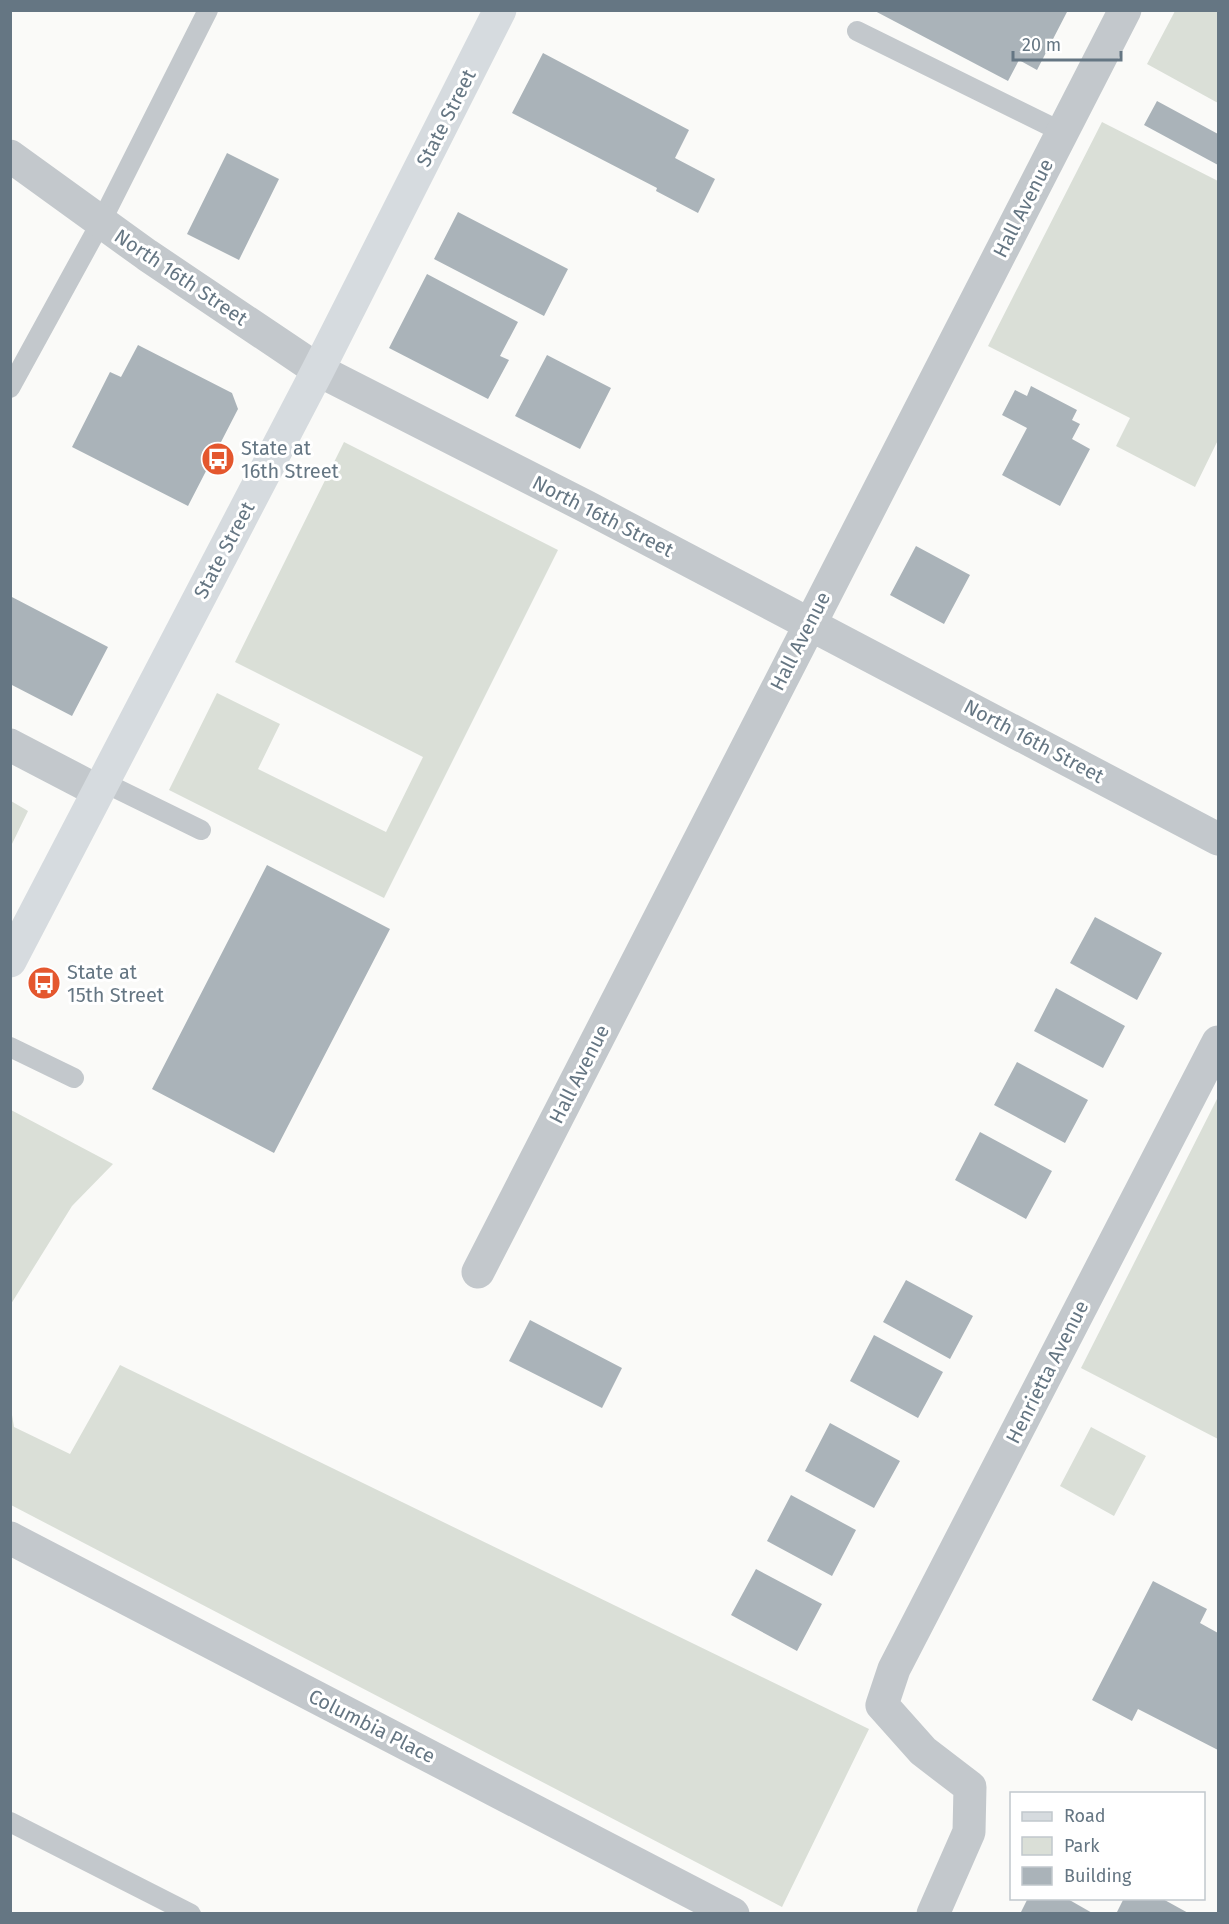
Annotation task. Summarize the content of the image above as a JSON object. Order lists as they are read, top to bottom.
{
  "streets": {
    "main road": ["State Street"],
    "street": [
      "Hall Avenue",
      "North 16th Street",
      "Henrietta Avenue",
      "Columbia Place"
    ]
  },
  "crossings": [
    ["State Street", "North 16th Street"],
    ["Hall Avenue", "North 16th Street"]
  ],
  "places": {
    "bus stop": ["State at 16th Street", "State at 15th Street"]
  },
  "legend": ["Road", "Park", "Building"],
  "scale_bar": "20 m"
}
